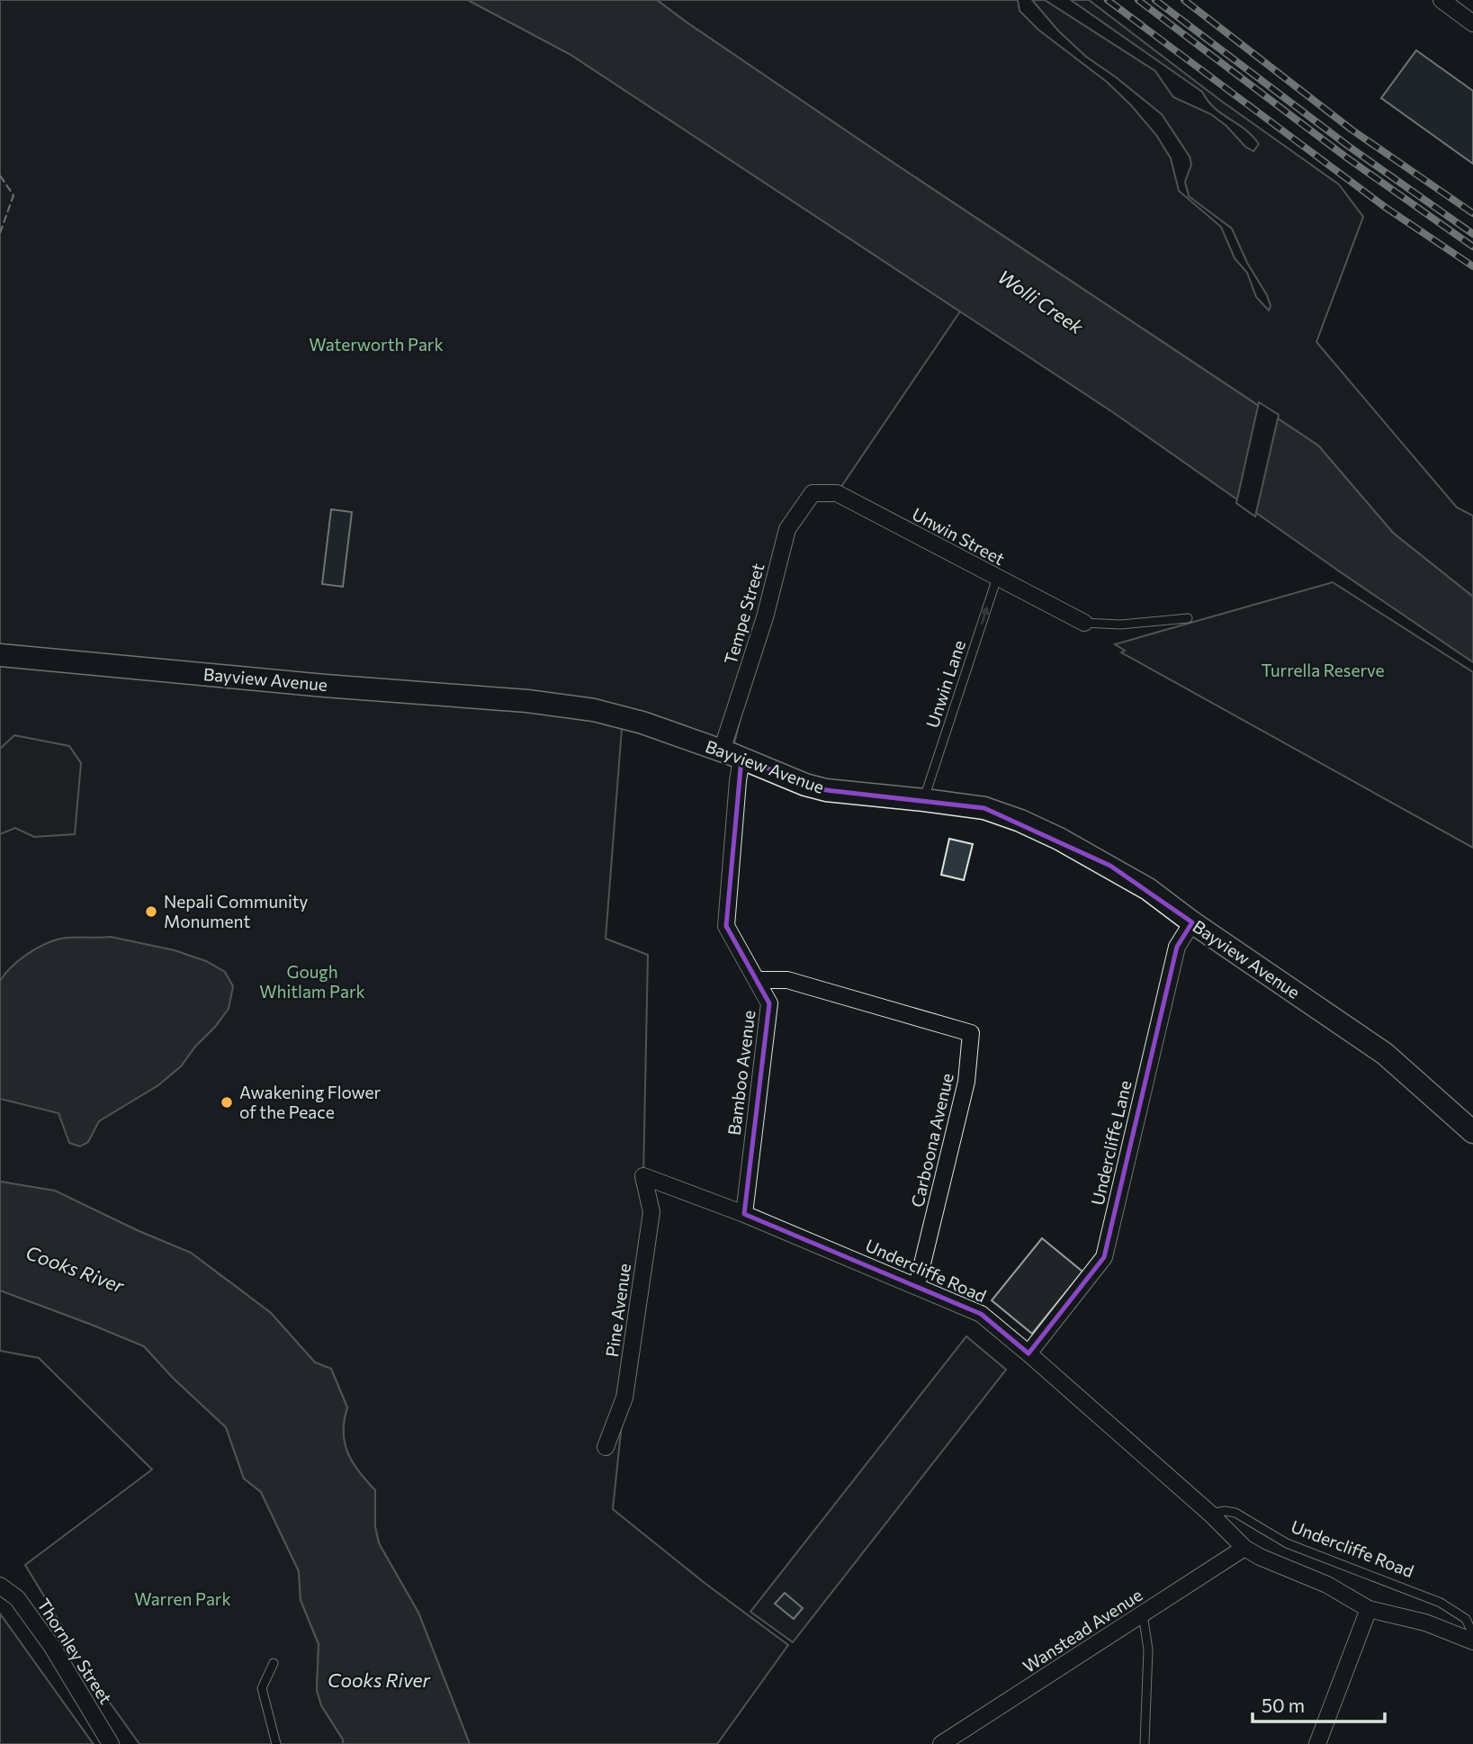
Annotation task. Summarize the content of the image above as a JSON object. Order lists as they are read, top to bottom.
{
  "streets": {
    "main road": ["Bayview Avenue"],
    "street": [
      "Unwin Street",
      "Tempe Street",
      "Bamboo Avenue",
      "Carboona Avenue",
      "Undercliffe Lane",
      "Undercliffe Road",
      "Pine Avenue",
      "Wanstead Avenue",
      "Thornley Street"
    ],
    "lane": ["Unwin Lane"]
  },
  "crossings": [
    ["Unwin Street", "Tempe Street"],
    ["Unwin Street", "Unwin Lane"],
    ["Tempe Street", "Bayview Avenue"],
    ["Tempe Street", "Bamboo Avenue"],
    ["Bayview Avenue", "Unwin Lane"],
    ["Bayview Avenue", "Bamboo Avenue"],
    ["Bayview Avenue", "Undercliffe Lane"],
    ["Bamboo Avenue", "Carboona Avenue"],
    ["Bamboo Avenue", "Undercliffe Road"],
    ["Carboona Avenue", "Undercliffe Road"],
    ["Undercliffe Lane", "Undercliffe Road"],
    ["Undercliffe Road", "Pine Avenue"],
    ["Undercliffe Road", "Wanstead Avenue"]
  ],
  "one_way": ["Unwin Lane"],
  "water": ["Wolli Creek", "Cooks River"],
  "parks": [
    "Waterworth Park",
    "Turrella Reserve",
    "Gough Whitlam Park",
    "Warren Park"
  ],
  "places": ["Nepali Community Monument", "Awakening Flower of the Peace"],
  "scale_bar": "50 m"
}
